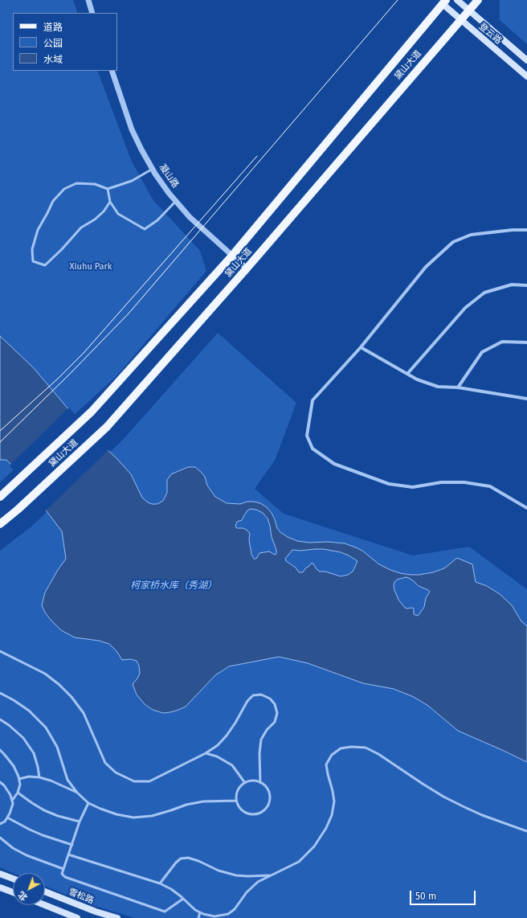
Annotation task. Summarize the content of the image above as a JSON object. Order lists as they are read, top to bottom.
{
  "streets": {
    "main road": ["登云路", "黛山大道", "雪松路"],
    "street": ["凝山路"]
  },
  "crossings": [
    ["登云路", "黛山大道"],
    ["黛山大道", "凝山路"]
  ],
  "water": ["柯家桥水库（秀湖）"],
  "parks": ["Xiuhu Park"],
  "legend": ["道路", "公园", "水域"],
  "scale_bar": "50 m",
  "north": "bottom left"
}
